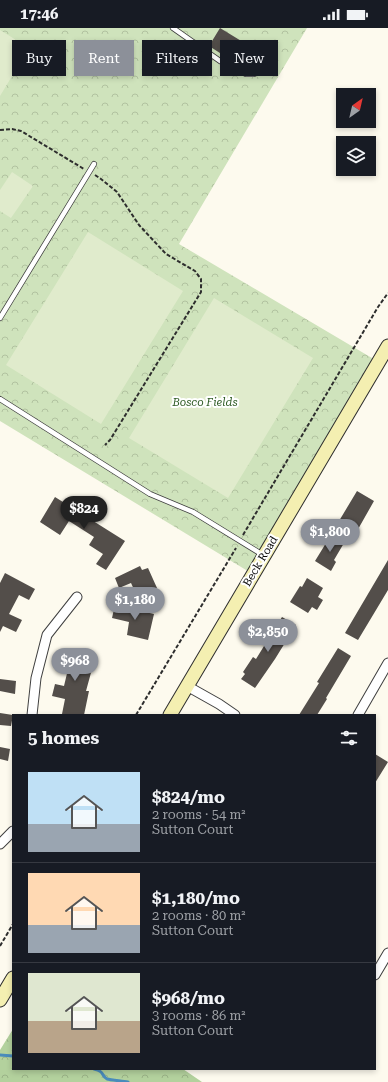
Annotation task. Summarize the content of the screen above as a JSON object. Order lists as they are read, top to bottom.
{
  "streets": {
    "main road": ["Beck Road"]
  },
  "parks": ["Bosco Fields"],
  "north": "top right",
  "page": {
    "status": "17:46",
    "chip": [
      "Buy",
      "Rent",
      "Filters",
      "New"
    ],
    "price": [
      "$824",
      "$1,800",
      "$1,180",
      "$2,850",
      "$968"
    ],
    "heading": "5 homes",
    "list": [
      {
        "name": "$824/mo",
        "note": "2 rooms · 54 m² · Sutton Court"
      },
      {
        "name": "$1,180/mo",
        "note": "2 rooms · 80 m² · Sutton Court"
      },
      {
        "name": "$968/mo",
        "note": "3 rooms · 86 m² · Sutton Court"
      }
    ]
  }
}
